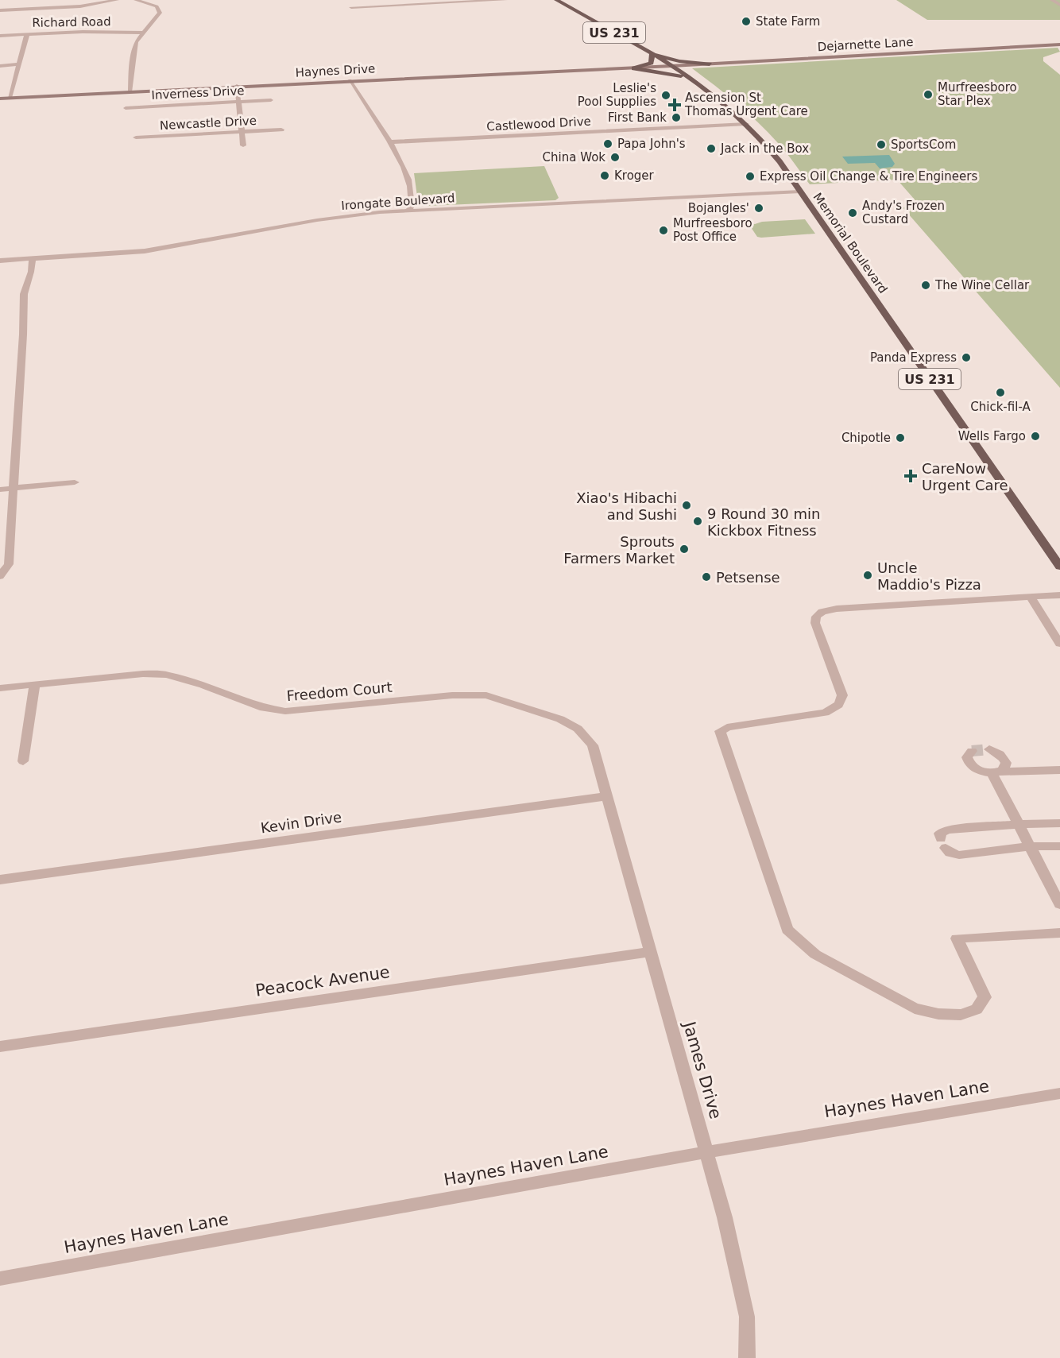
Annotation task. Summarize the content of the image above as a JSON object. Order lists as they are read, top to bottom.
{
  "streets": {
    "main road": ["US 231", "Memorial Boulevard"],
    "street": [
      "Richard Road",
      "Dejarnette Lane",
      "Haynes Drive",
      "Inverness Drive",
      "Newcastle Drive",
      "Castlewood Drive",
      "Irongate Boulevard",
      "Freedom Court",
      "Kevin Drive",
      "Peacock Avenue",
      "James Drive",
      "Haynes Haven Lane"
    ]
  },
  "crossings": [
    ["Dejarnette Lane", "Haynes Drive"],
    ["Dejarnette Lane", "Memorial Boulevard"],
    ["Haynes Drive", "Memorial Boulevard"],
    ["Castlewood Drive", "Memorial Boulevard"],
    ["Irongate Boulevard", "Memorial Boulevard"],
    ["Freedom Court", "Kevin Drive"],
    ["Freedom Court", "James Drive"],
    ["Kevin Drive", "James Drive"],
    ["Peacock Avenue", "James Drive"],
    ["James Drive", "Haynes Haven Lane"]
  ],
  "places": {
    "other": [
      "State Farm",
      "Murfreesboro Star Plex",
      "Leslie's Pool Supplies",
      "First Bank",
      "Papa John's",
      "SportsCom",
      "Jack in the Box",
      "China Wok",
      "Kroger",
      "Express Oil Change & Tire Engineers",
      "Bojangles'",
      "Andy's Frozen Custard",
      "Murfreesboro Post Office",
      "The Wine Cellar",
      "Panda Express",
      "Chick-fil-A",
      "Wells Fargo",
      "Chipotle",
      "Xiao's Hibachi and Sushi",
      "9 Round 30 min Kickbox Fitness",
      "Sprouts Farmers Market",
      "Uncle Maddio's Pizza",
      "Petsense"
    ],
    "health": ["Ascension St Thomas Urgent Care", "CareNow Urgent Care"]
  }
}
